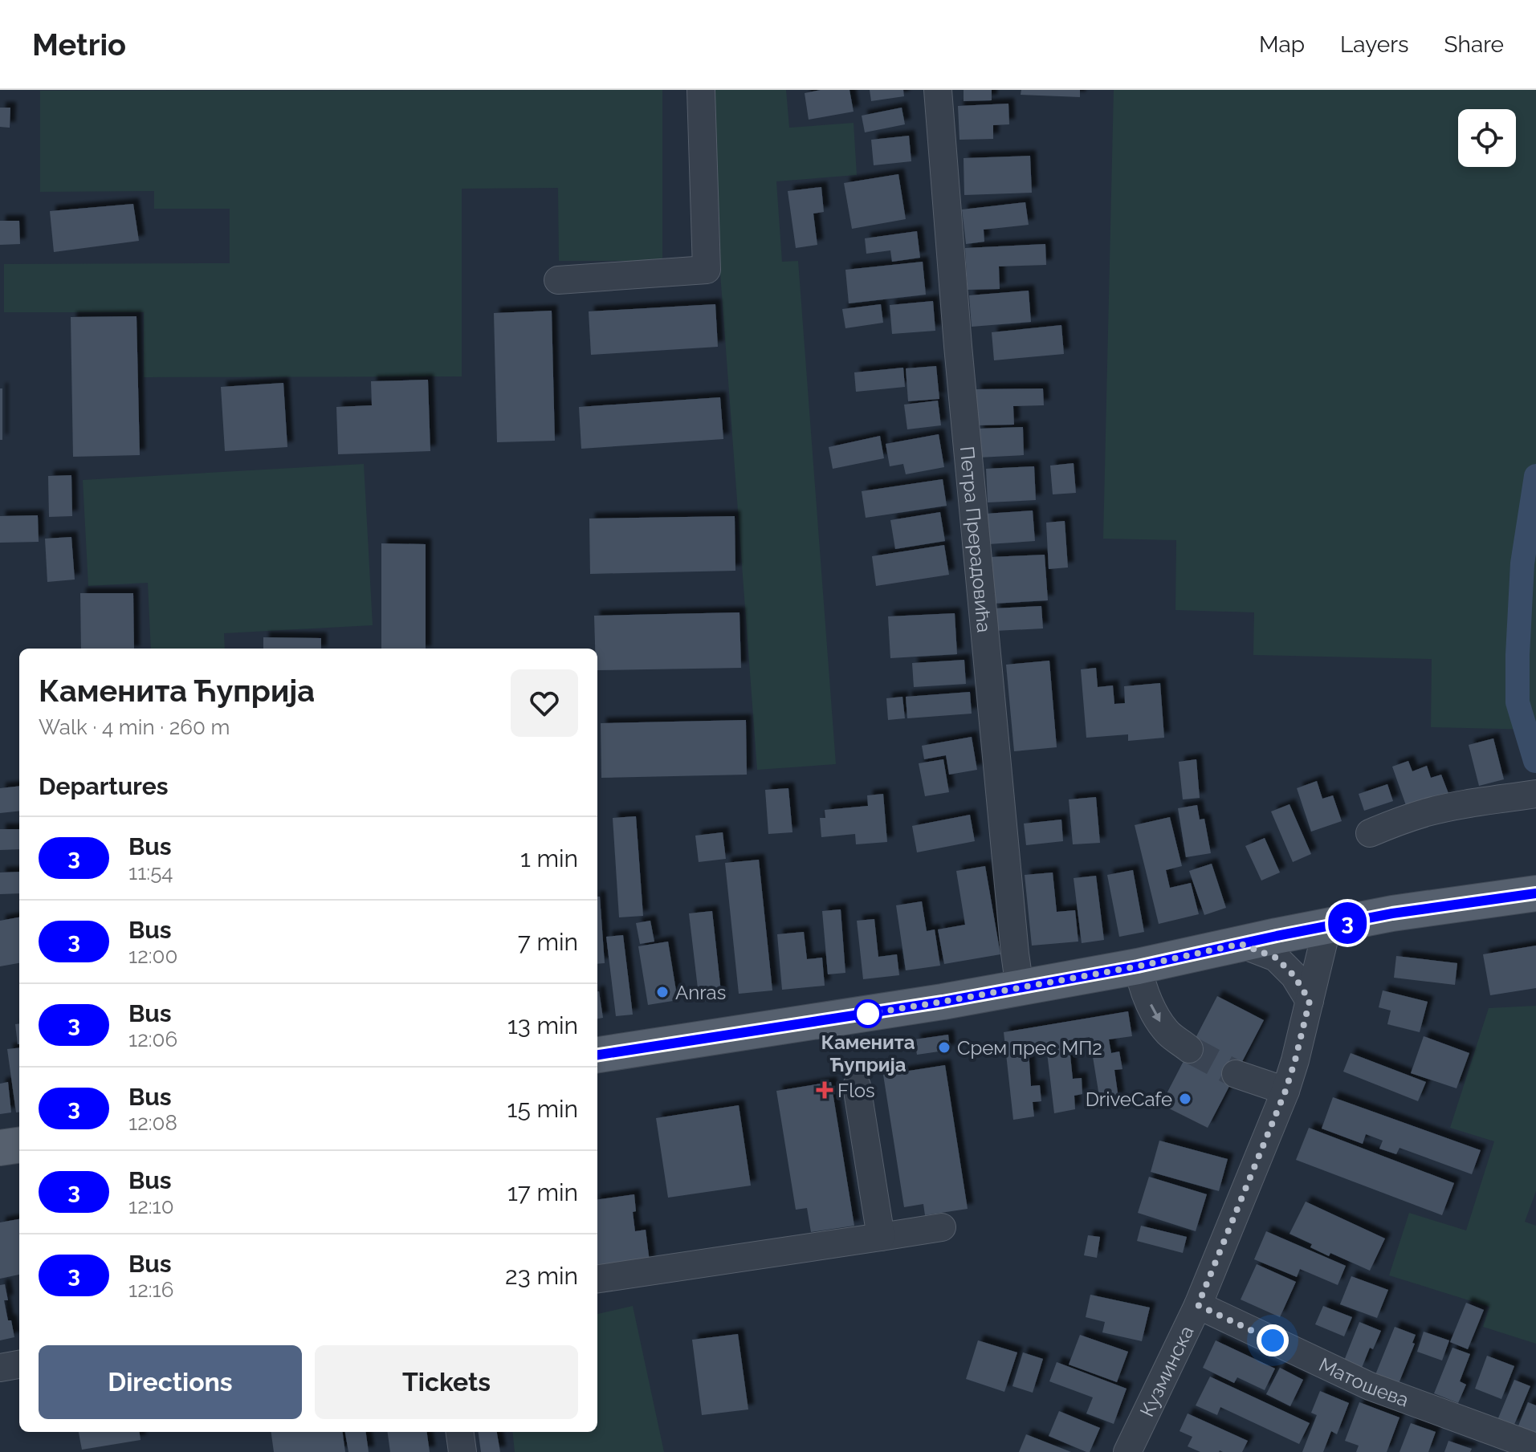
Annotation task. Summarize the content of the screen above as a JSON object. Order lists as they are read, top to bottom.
{
  "streets": {
    "street": ["Петра Прерадовића", "Кузминска", "Матошева"]
  },
  "crossings": [
    ["Кузминска", "Матошева"]
  ],
  "places": {
    "other": [
      "Anras",
      "Каменита Ћуприја",
      "Срем прес МП2",
      "DriveCafe"
    ],
    "health": ["Flos"]
  },
  "lines": ["bus line 3"],
  "page": {
    "header": "Metrio",
    "nav": ["Map", "Layers", "Share"],
    "on_map": "3",
    "heading": [
      ["Каменита Ћуприја", "Walk · 4 min · 260 m"],
      "Departures"
    ],
    "list": [
      {
        "mark": "3",
        "name": "Bus",
        "note": "11:54",
        "value": "1 min"
      },
      {
        "mark": "3",
        "name": "Bus",
        "note": "12:00",
        "value": "7 min"
      },
      {
        "mark": "3",
        "name": "Bus",
        "note": "12:06",
        "value": "13 min"
      },
      {
        "mark": "3",
        "name": "Bus",
        "note": "12:08",
        "value": "15 min"
      },
      {
        "mark": "3",
        "name": "Bus",
        "note": "12:10",
        "value": "17 min"
      },
      {
        "mark": "3",
        "name": "Bus",
        "note": "12:16",
        "value": "23 min"
      }
    ],
    "buttons": ["Directions", "Tickets"]
  }
}
